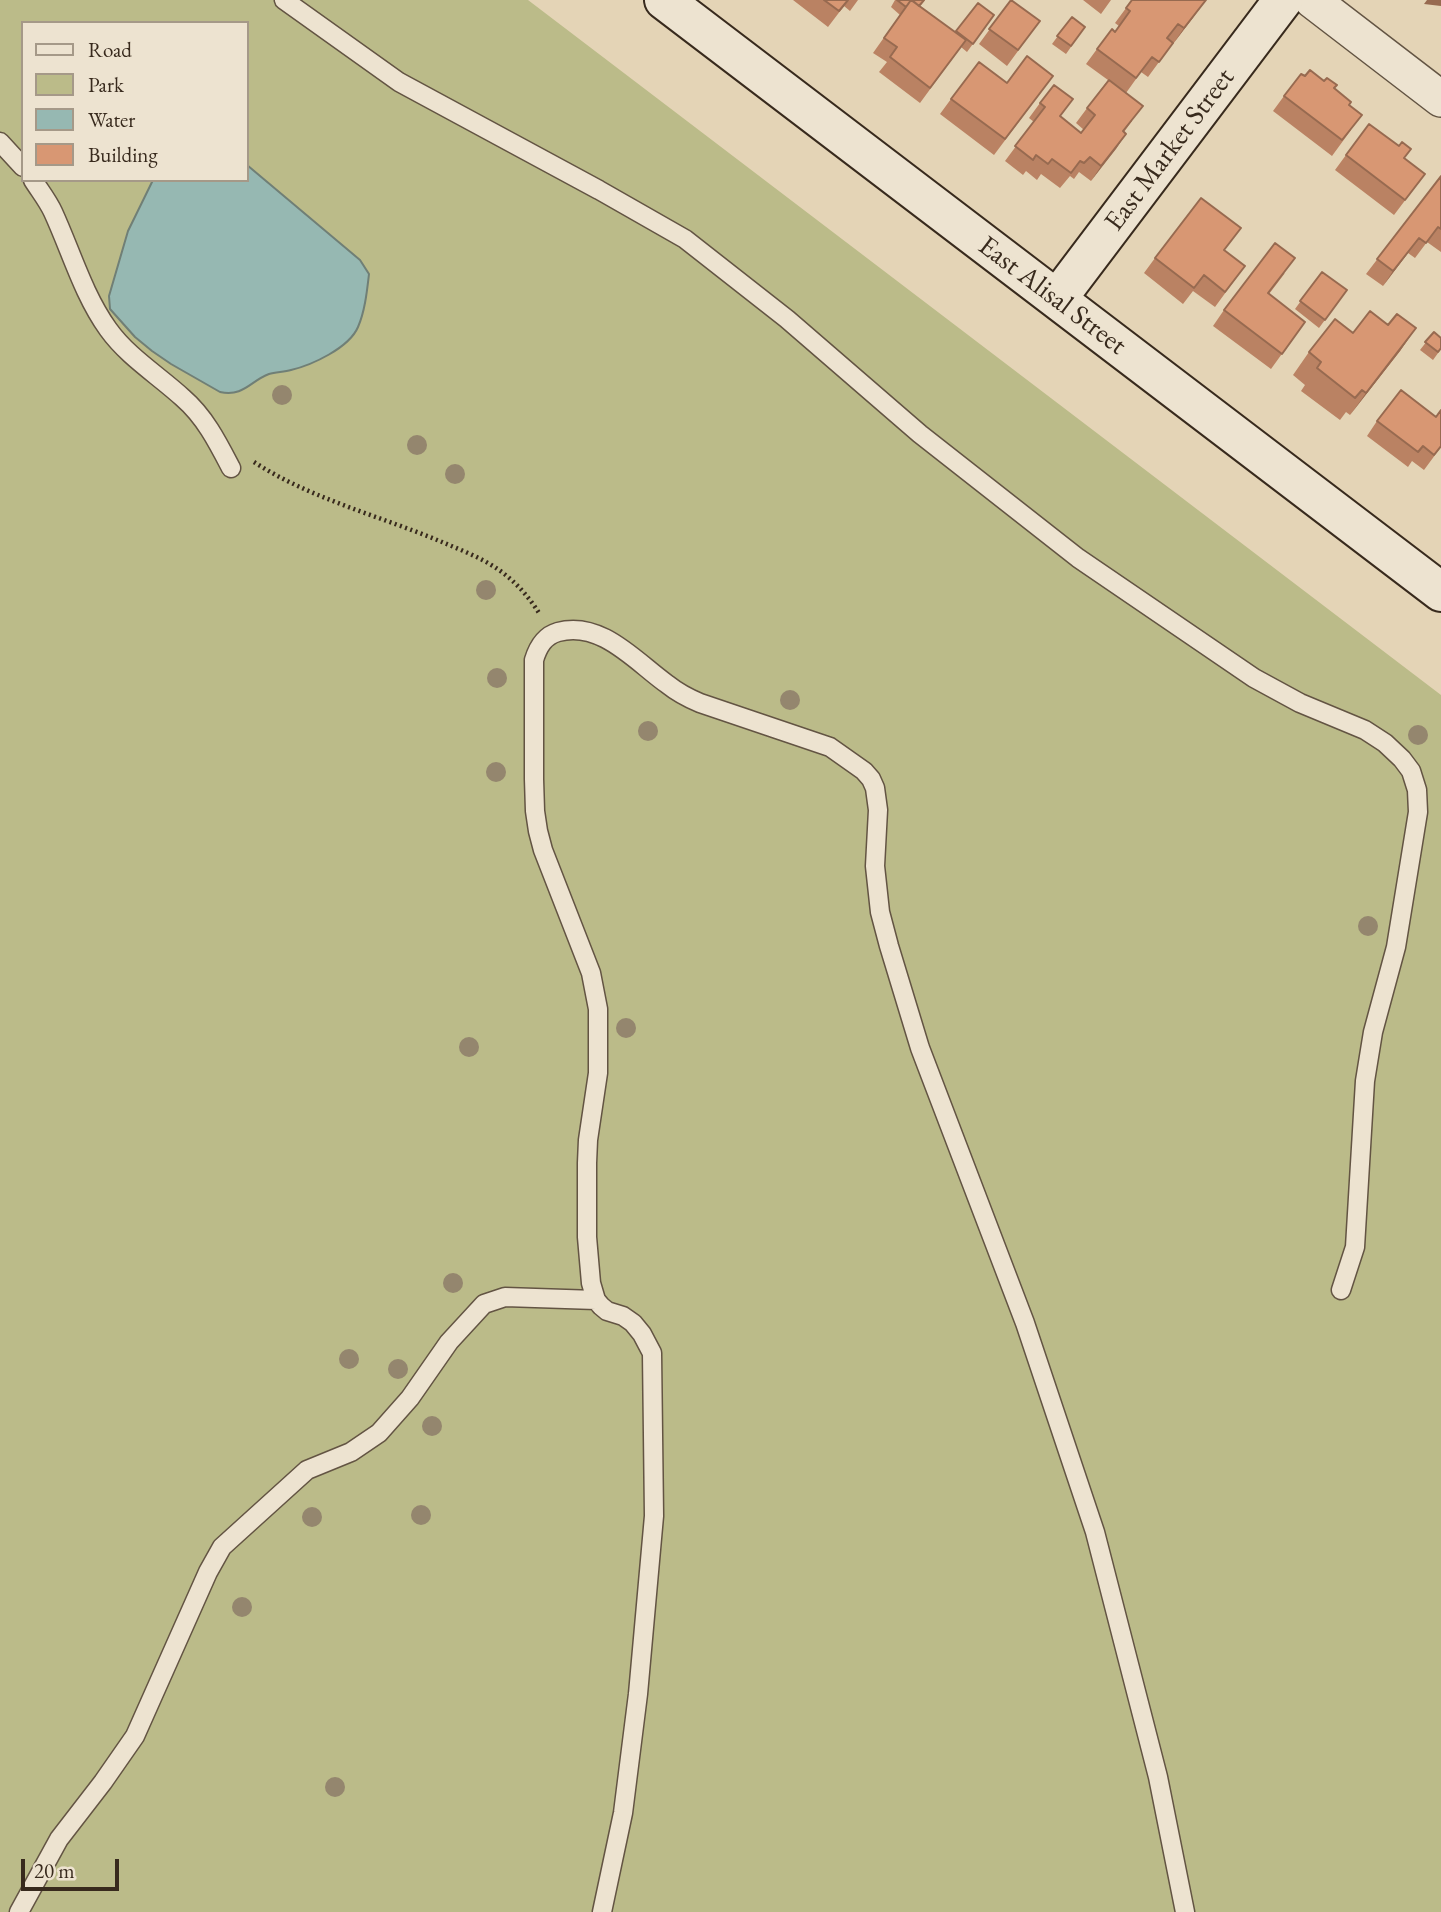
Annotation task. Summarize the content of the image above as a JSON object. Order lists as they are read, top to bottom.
{
  "streets": {
    "street": ["East Market Street", "East Alisal Street"]
  },
  "crossings": [
    ["East Market Street", "East Alisal Street"]
  ],
  "legend": [
    "Road",
    "Park",
    "Water",
    "Building"
  ],
  "scale_bar": "20 m"
}
